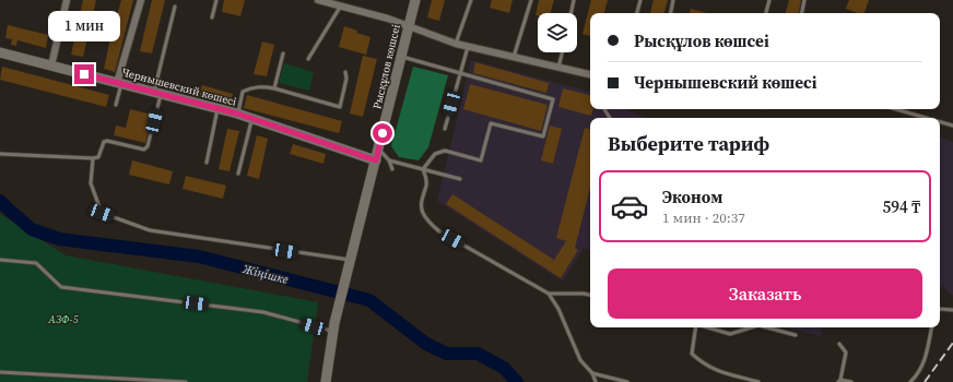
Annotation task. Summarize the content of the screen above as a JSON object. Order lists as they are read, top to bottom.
{
  "streets": {
    "street": ["Рысқұлов көшсеі", "Чернышевский көшесі"]
  },
  "crossings": [
    ["Рысқұлов көшсеі", "Чернышевский көшесі"]
  ],
  "water": ["Жіңішке"],
  "parks": ["АЗФ-5"],
  "page": {
    "bubble": "1 мин",
    "banner": ["Рысқұлов көшсеі", "Чернышевский көшесі"],
    "heading": "Выберите тариф",
    "list": [
      {
        "name": "Эконом",
        "note": "1 мин · 20:37",
        "value": "594 ₸"
      }
    ],
    "buttons": "Заказать"
  }
}
